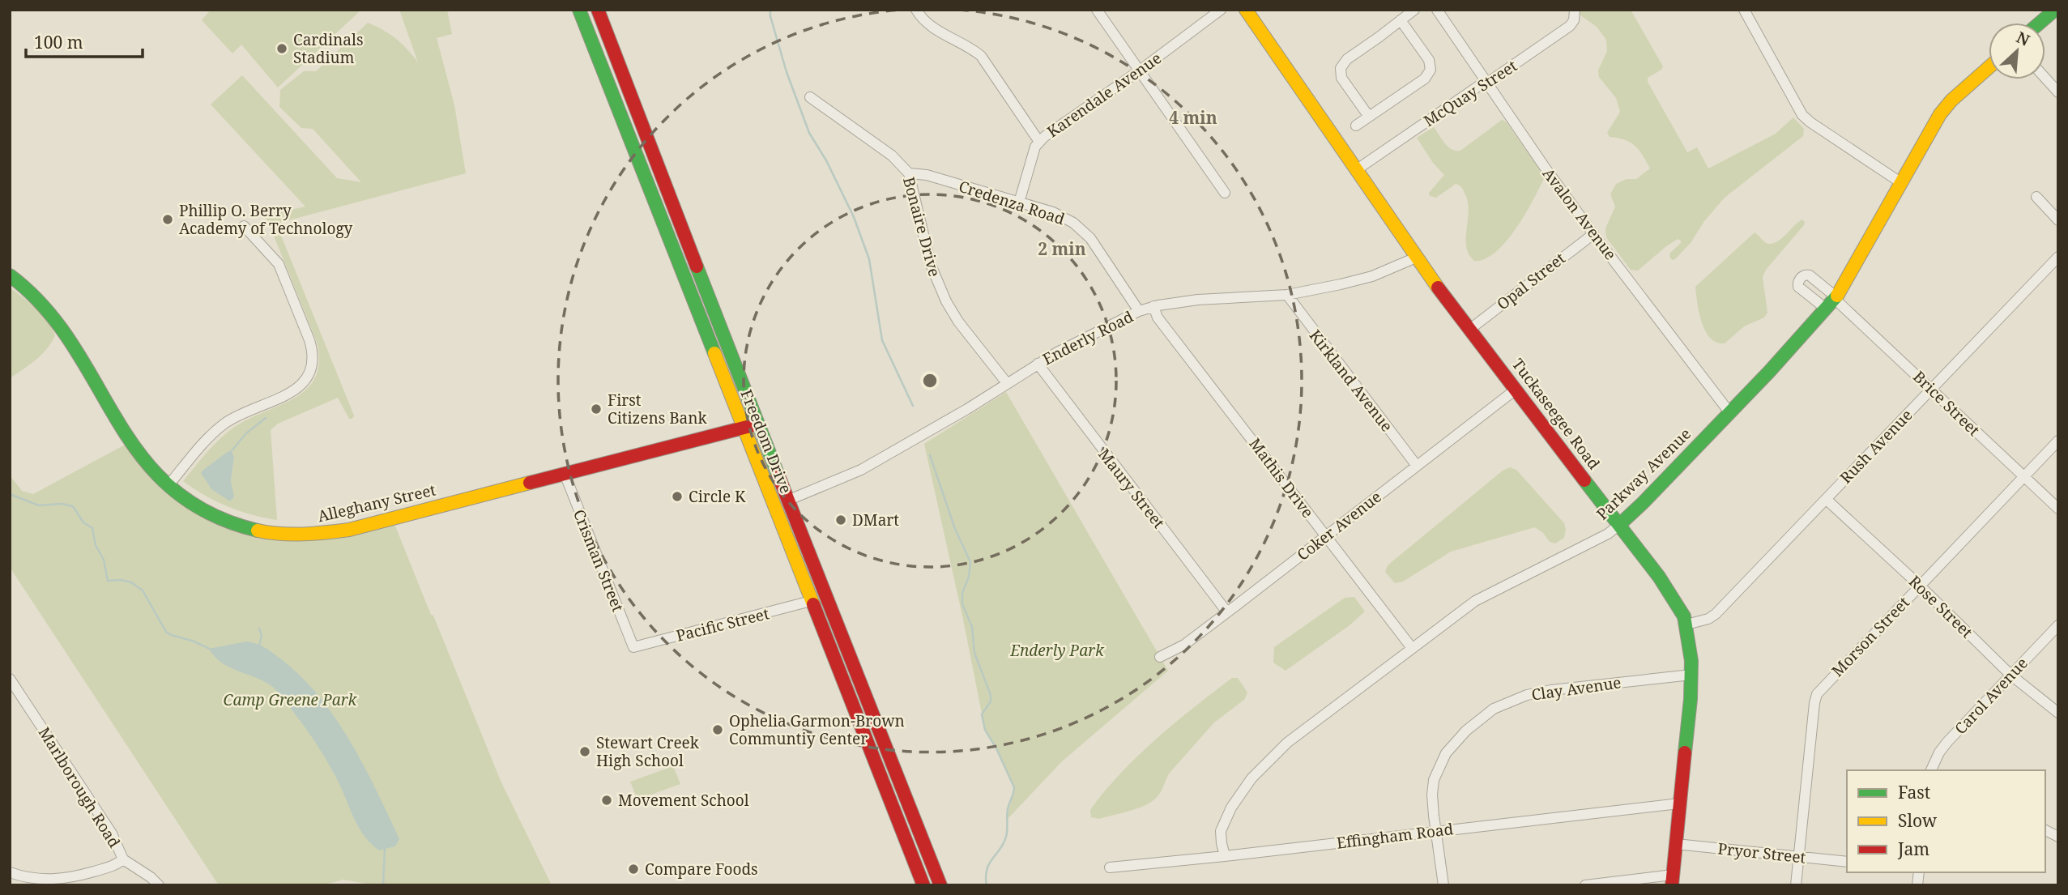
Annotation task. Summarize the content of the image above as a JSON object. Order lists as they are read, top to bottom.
{
  "streets": {
    "main road": [
      "Tuckaseegee Road",
      "Freedom Drive",
      "Parkway Avenue",
      "Alleghany Street"
    ],
    "street": [
      "McQuay Street",
      "Karendale Avenue",
      "Credenza Road",
      "Avalon Avenue",
      "Bonaire Drive",
      "Opal Street",
      "Enderly Road",
      "Kirkland Avenue",
      "Brice Street",
      "Rush Avenue",
      "Mathis Drive",
      "Maury Street",
      "Coker Avenue",
      "Crisman Street",
      "Rose Street",
      "Pacific Street",
      "Morson Street",
      "Clay Avenue",
      "Carol Avenue",
      "Marlborough Road",
      "Effingham Road",
      "Pryor Street"
    ]
  },
  "crossings": [
    ["McQuay Street", "Avalon Avenue"],
    ["McQuay Street", "Tuckaseegee Road"],
    ["Karendale Avenue", "Credenza Road"],
    ["Credenza Road", "Bonaire Drive"],
    ["Credenza Road", "Enderly Road"],
    ["Avalon Avenue", "Opal Street"],
    ["Avalon Avenue", "Parkway Avenue"],
    ["Bonaire Drive", "Enderly Road"],
    ["Opal Street", "Tuckaseegee Road"],
    ["Enderly Road", "Kirkland Avenue"],
    ["Enderly Road", "Tuckaseegee Road"],
    ["Enderly Road", "Freedom Drive"],
    ["Enderly Road", "Mathis Drive"],
    ["Enderly Road", "Maury Street"],
    ["Kirkland Avenue", "Coker Avenue"],
    ["Brice Street", "Rush Avenue"],
    ["Brice Street", "Parkway Avenue"],
    ["Brice Street", "Morson Street"],
    ["Tuckaseegee Road", "Rush Avenue"],
    ["Tuckaseegee Road", "Parkway Avenue"],
    ["Tuckaseegee Road", "Coker Avenue"],
    ["Tuckaseegee Road", "Clay Avenue"],
    ["Tuckaseegee Road", "Effingham Road"],
    ["Tuckaseegee Road", "Pryor Street"],
    ["Freedom Drive", "Alleghany Street"],
    ["Freedom Drive", "Pacific Street"],
    ["Rush Avenue", "Rose Street"],
    ["Parkway Avenue", "Mathis Drive"],
    ["Parkway Avenue", "Effingham Road"],
    ["Mathis Drive", "Coker Avenue"],
    ["Maury Street", "Coker Avenue"],
    ["Alleghany Street", "Crisman Street"],
    ["Crisman Street", "Pacific Street"],
    ["Rose Street", "Morson Street"],
    ["Rose Street", "Carol Avenue"],
    ["Morson Street", "Pryor Street"],
    ["Clay Avenue", "Effingham Road"]
  ],
  "parks": ["Enderly Park", "Camp Greene Park"],
  "places": [
    "Cardinals Stadium",
    "Phillip O. Berry Academy of Technology",
    "First Citizens Bank",
    "Circle K",
    "DMart",
    "Ophelia Garmon-Brown Communtiy Center",
    "Stewart Creek High School",
    "Movement School",
    "Compare Foods"
  ],
  "legend": ["Fast", "Slow", "Jam"],
  "scale_bar": "100 m",
  "north": "top right",
  "rings": ["4 min", "2 min"]
}
